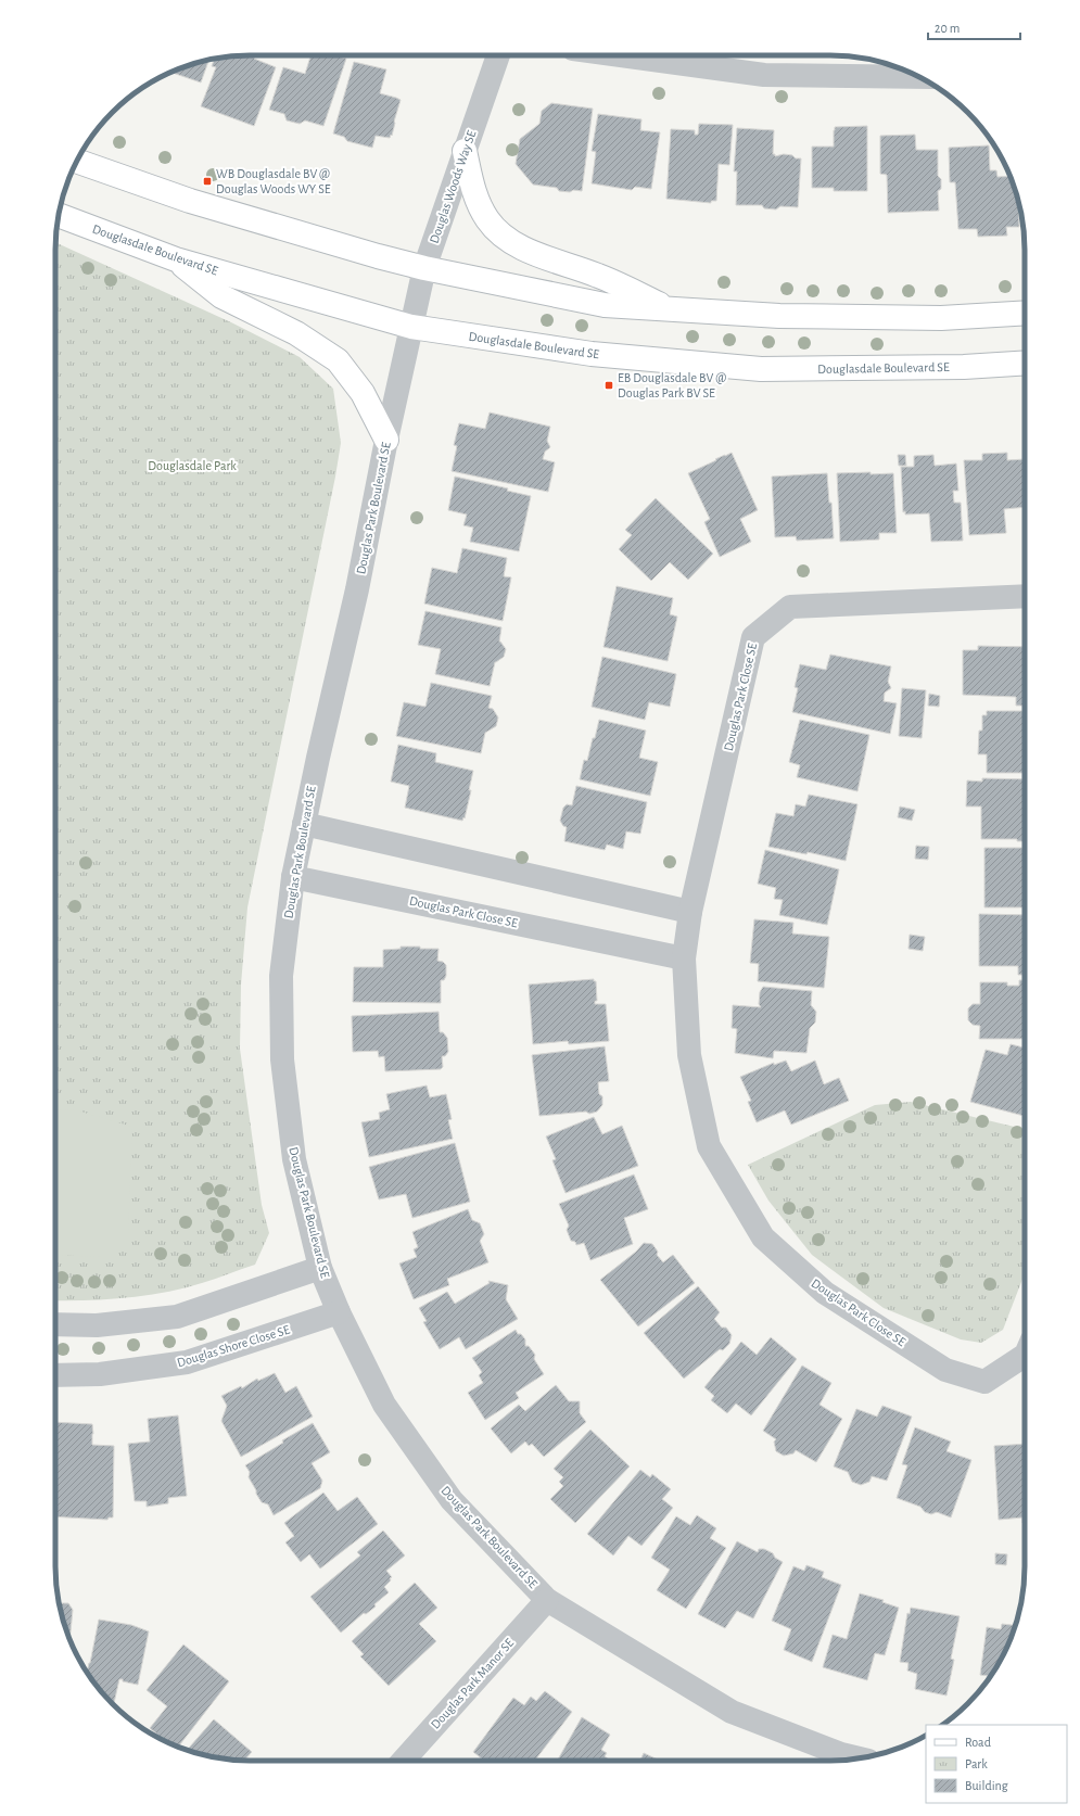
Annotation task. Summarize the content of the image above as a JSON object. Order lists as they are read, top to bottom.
{
  "streets": {
    "street": [
      "Douglas Woods Way SE",
      "Douglasdale Boulevard SE",
      "Douglas Park Boulevard SE",
      "Douglas Park Close SE",
      "Douglas Shore Close SE",
      "Douglas Park Manor SE"
    ]
  },
  "crossings": [
    ["Douglas Woods Way SE", "Douglasdale Boulevard SE"],
    ["Douglas Woods Way SE", "Douglas Park Boulevard SE"],
    ["Douglasdale Boulevard SE", "Douglas Park Boulevard SE"],
    ["Douglas Park Boulevard SE", "Douglas Park Close SE"],
    ["Douglas Park Boulevard SE", "Douglas Shore Close SE"],
    ["Douglas Park Boulevard SE", "Douglas Park Manor SE"]
  ],
  "parks": ["Douglasdale Park"],
  "places": {
    "transit": ["WB Douglasdale BV @ Douglas Woods WY SE", "EB Douglasdale BV @ Douglas Park BV SE"]
  },
  "legend": ["Road", "Park", "Building"],
  "scale_bar": "20 m"
}
